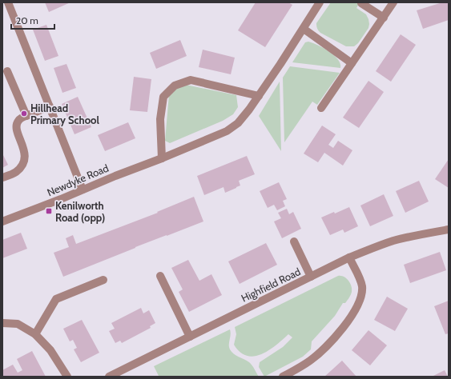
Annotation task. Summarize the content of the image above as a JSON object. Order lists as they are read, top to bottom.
{
  "streets": {
    "street": ["Newdyke Road", "Highfield Road"]
  },
  "places": {
    "other": ["Hillhead Primary School"],
    "transit": ["Kenilworth Road (opp)"]
  },
  "scale_bar": "20 m"
}
